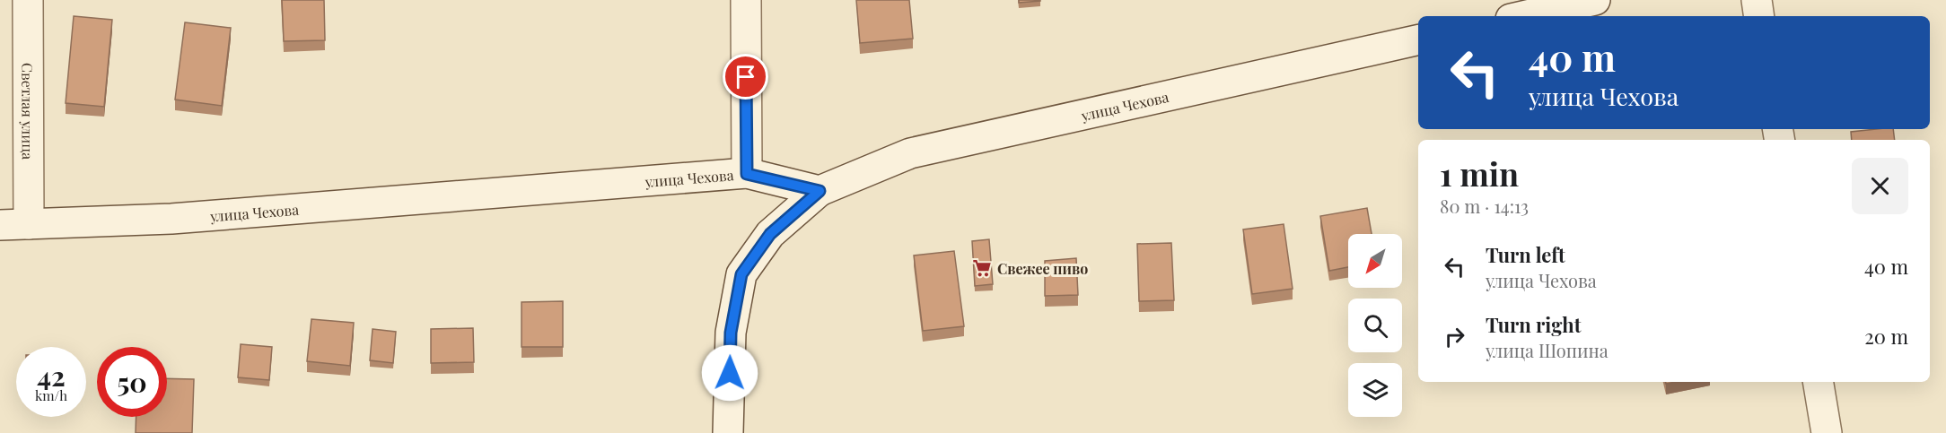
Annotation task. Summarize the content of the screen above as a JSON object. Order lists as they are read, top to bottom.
{
  "streets": {
    "street": ["улица Чехова", "Светлая улица"]
  },
  "crossings": [
    ["улица Чехова", "Светлая улица"]
  ],
  "places": {
    "supermarket": ["Свежее пиво"]
  },
  "north": "bottom left",
  "page": {
    "turn": ["40 m", "улица Чехова"],
    "heading": ["1 min", "80 m · 14:13"],
    "list": [
      {
        "name": "Turn left",
        "note": "улица Чехова",
        "value": "40 m"
      },
      {
        "name": "Turn right",
        "note": "улица Шопина",
        "value": "20 m"
      }
    ],
    "speed": "42 km/h",
    "limit": "50"
  }
}
